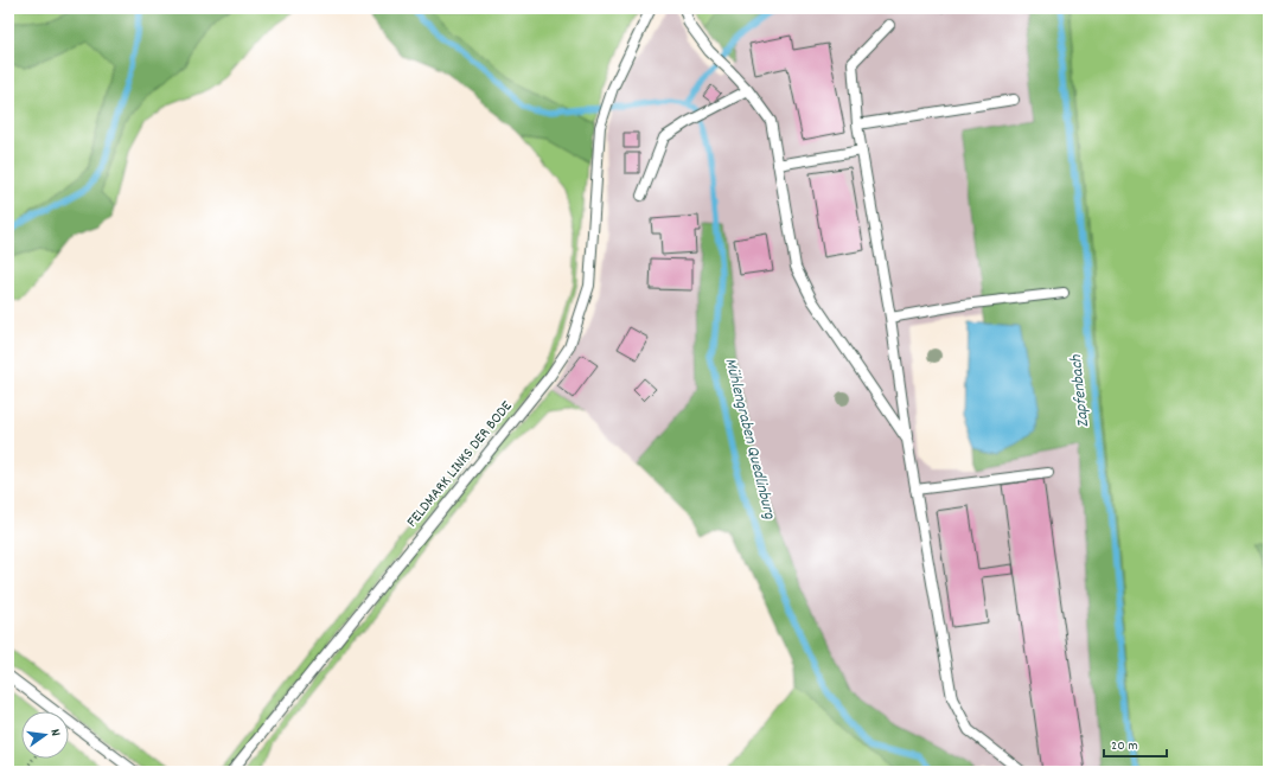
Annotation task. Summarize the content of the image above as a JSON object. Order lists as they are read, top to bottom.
{
  "streets": {
    "lane": ["FELDMARK LINKS DER BODE"]
  },
  "water": ["Zapfenbach", "Mühlengraben Quedlinburg"],
  "scale_bar": "20 m",
  "north": "right"
}
